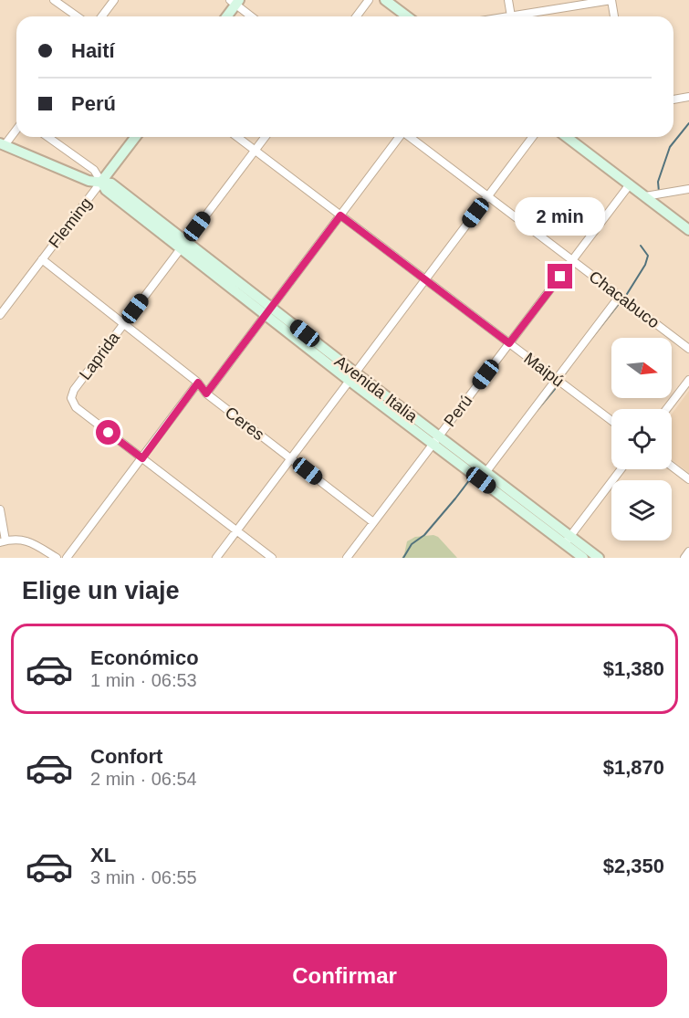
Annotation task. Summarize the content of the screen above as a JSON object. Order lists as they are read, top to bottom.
{
  "streets": {
    "main road": ["Fleming", "Avenida Italia"],
    "street": [
      "Chacabuco",
      "Laprida",
      "Maipú",
      "Perú",
      "Ceres"
    ]
  },
  "crossings": [
    ["Fleming", "Avenida Italia"],
    ["Fleming", "Ceres"],
    ["Chacabuco", "Perú"],
    ["Laprida", "Maipú"],
    ["Laprida", "Avenida Italia"],
    ["Laprida", "Ceres"],
    ["Maipú", "Perú"],
    ["Avenida Italia", "Perú"],
    ["Perú", "Ceres"]
  ],
  "north": "right",
  "page": {
    "banner": ["Haití", "Perú"],
    "bubble": "2 min",
    "heading": "Elige un viaje",
    "list": [
      {
        "name": "Económico",
        "note": "1 min · 06:53",
        "value": "$1,380"
      },
      {
        "name": "Confort",
        "note": "2 min · 06:54",
        "value": "$1,870"
      },
      {
        "name": "XL",
        "note": "3 min · 06:55",
        "value": "$2,350"
      }
    ],
    "buttons": "Confirmar"
  }
}
